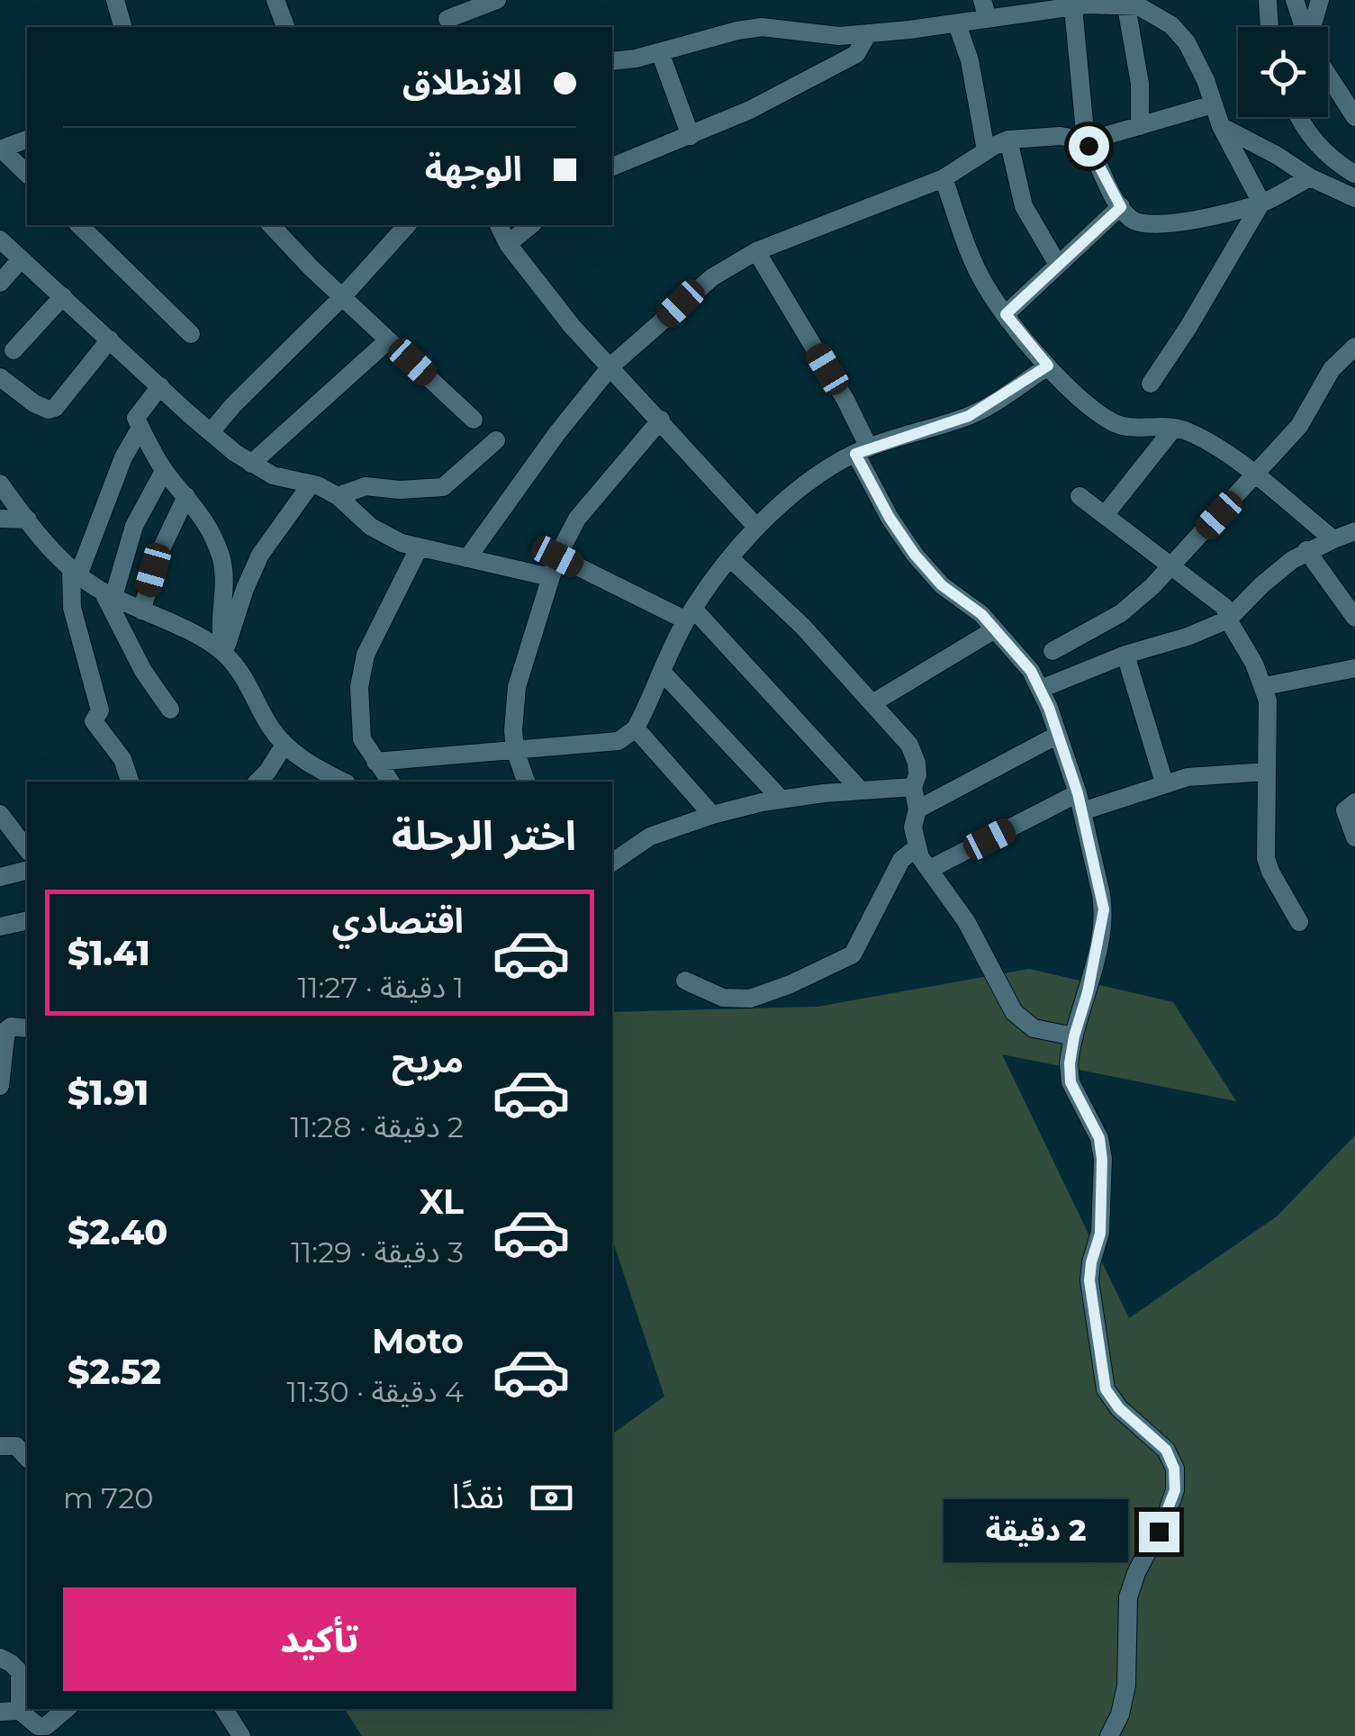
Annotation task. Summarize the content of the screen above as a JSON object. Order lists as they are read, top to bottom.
{
  "page": {
    "banner": ["الانطلاق", "الوجهة"],
    "heading": "اختر الرحلة",
    "list": [
      {
        "name": "اقتصادي",
        "note": "1 دقيقة · 11:27",
        "value": "$1.41"
      },
      {
        "name": "مريح",
        "note": "2 دقيقة · 11:28",
        "value": "$1.91"
      },
      {
        "name": "XL",
        "note": "3 دقيقة · 11:29",
        "value": "$2.40"
      },
      {
        "name": "Moto",
        "note": "4 دقيقة · 11:30",
        "value": "$2.52"
      }
    ],
    "pay": ["نقدًا", "720 m"],
    "bubble": "2 دقيقة",
    "buttons": "تأكيد"
  }
}
